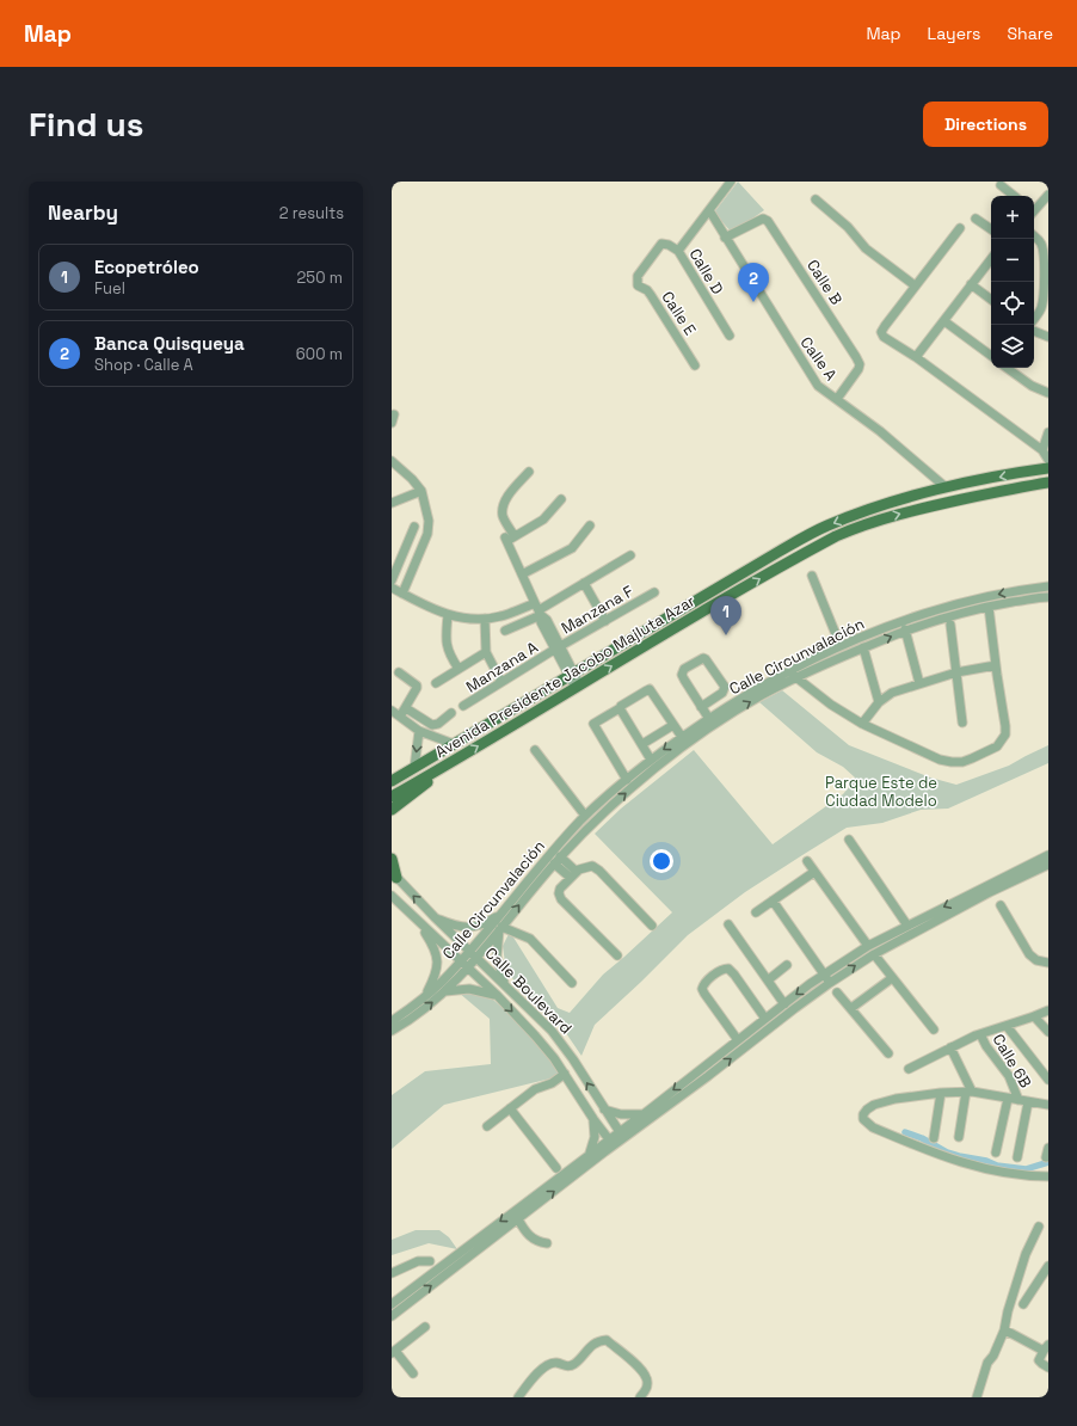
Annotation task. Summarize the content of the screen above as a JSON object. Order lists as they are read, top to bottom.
{
  "streets": {
    "main road": ["Avenida Presidente Jacobo Majluta Azar"],
    "street": [
      "Calle D",
      "Calle B",
      "Calle E",
      "Calle A",
      "Manzana F",
      "Calle Circunvalación",
      "Manzana A",
      "Calle Boulevard",
      "Calle 6B"
    ]
  },
  "crossings": [
    ["Calle D", "Calle E"],
    ["Calle B", "Calle A"],
    ["Calle A", "Avenida Presidente Jacobo Majluta Azar"],
    ["Manzana F", "Manzana A"],
    ["Calle Circunvalación", "Calle Boulevard"]
  ],
  "parks": ["Parque Este de Ciudad Modelo"],
  "page": {
    "header": "Map",
    "nav": ["Map", "Layers", "Share"],
    "buttons": "Directions",
    "title": "Find us",
    "heading": ["Nearby", "2 results"],
    "map_buttons": ["+", "−"],
    "list": [
      {
        "mark": "1",
        "name": "Ecopetróleo",
        "note": "Fuel",
        "value": "250 m"
      },
      {
        "mark": "2",
        "name": "Banca Quisqueya",
        "note": "Shop · Calle A",
        "value": "600 m"
      }
    ],
    "pins": ["2", "1"]
  }
}
